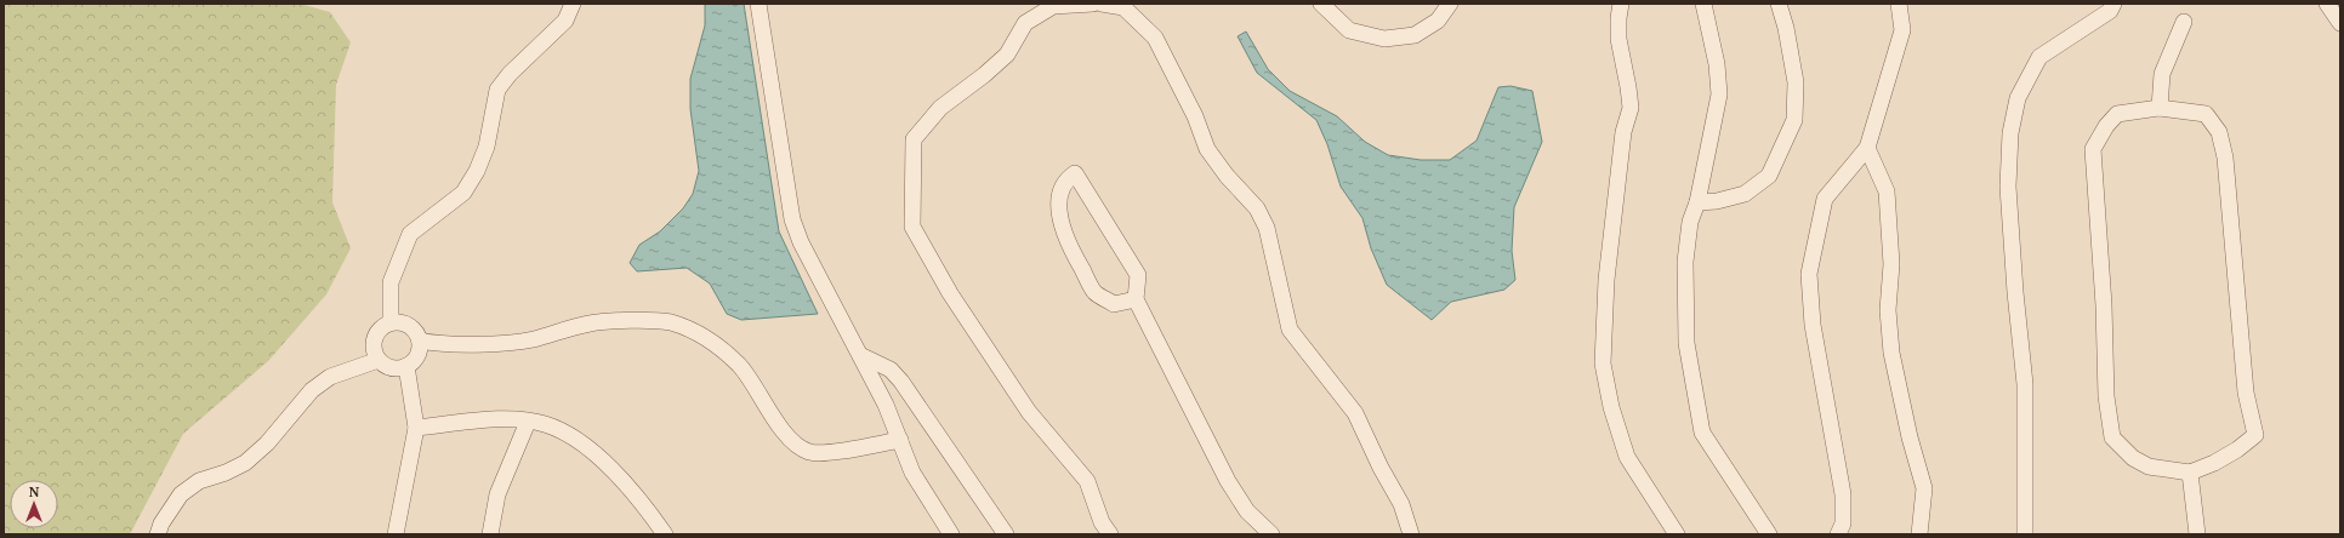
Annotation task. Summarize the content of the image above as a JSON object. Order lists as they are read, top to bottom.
{
  "north": "top"
}
